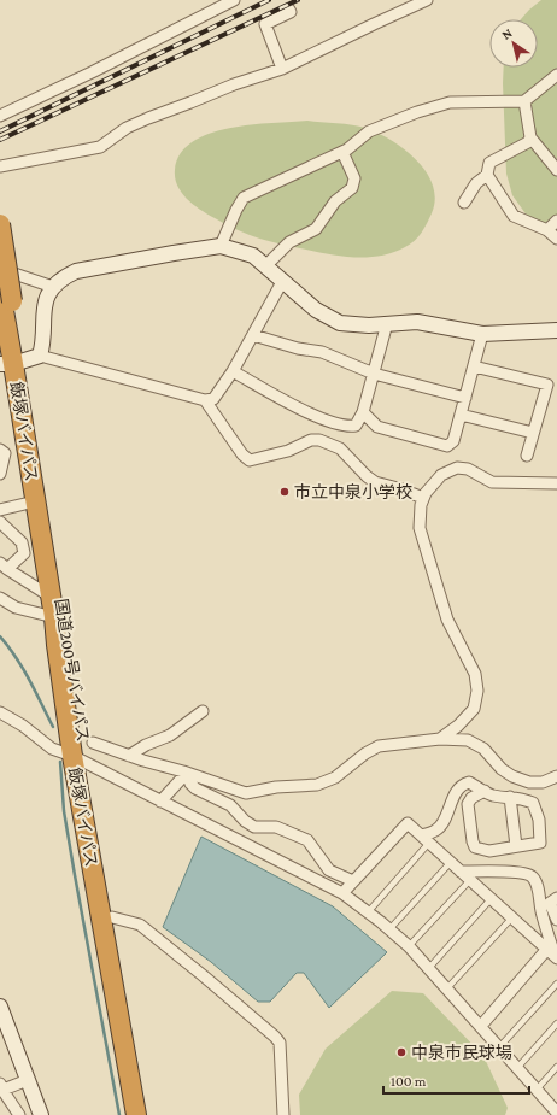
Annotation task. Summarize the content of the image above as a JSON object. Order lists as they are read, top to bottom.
{
  "streets": {
    "highway": ["飯塚バイパス", "国道200号バイパス"]
  },
  "crossings": [
    ["飯塚バイパス", "国道200号バイパス"]
  ],
  "places": ["市立中泉小学校", "中泉市民球場"],
  "scale_bar": "100 m",
  "north": "top left"
}
